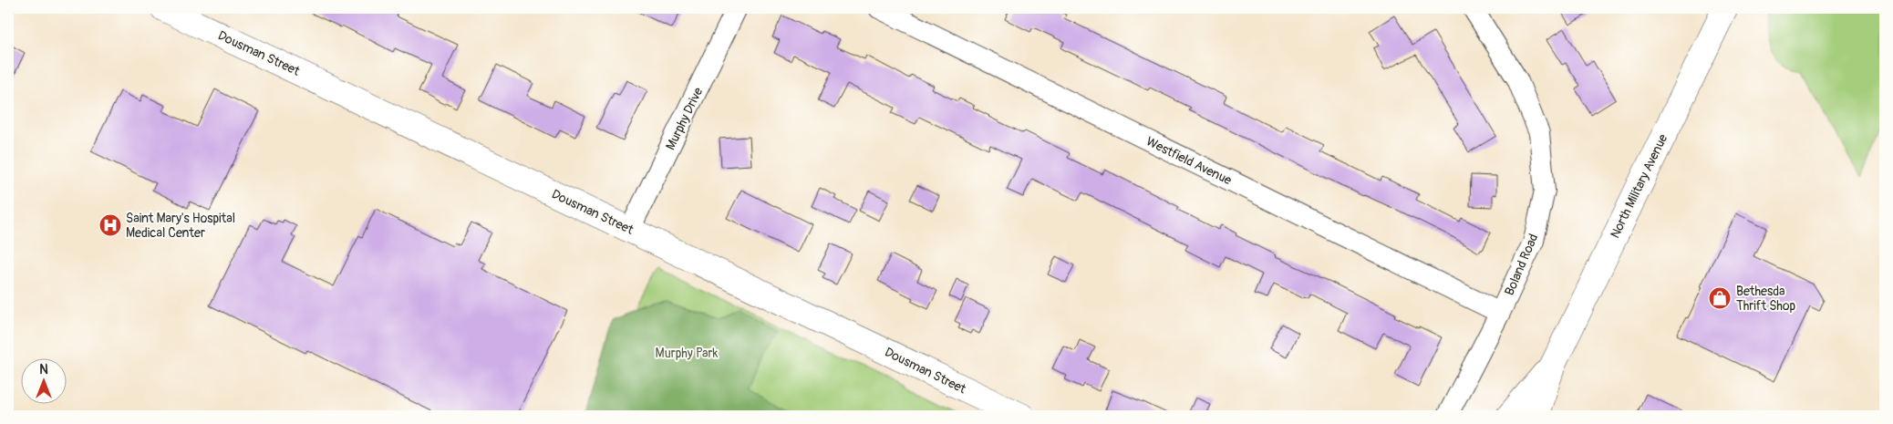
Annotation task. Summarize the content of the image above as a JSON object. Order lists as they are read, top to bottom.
{
  "streets": {
    "street": [
      "Dousman Street",
      "Murphy Drive",
      "Westfield Avenue",
      "North Military Avenue",
      "Boland Road"
    ]
  },
  "crossings": [
    ["Dousman Street", "Murphy Drive"],
    ["Westfield Avenue", "Boland Road"]
  ],
  "parks": ["Murphy Park"],
  "places": {
    "hospital": ["Saint Mary's Hospital Medical Center"],
    "shop": ["Bethesda Thrift Shop"]
  },
  "north": "top"
}
